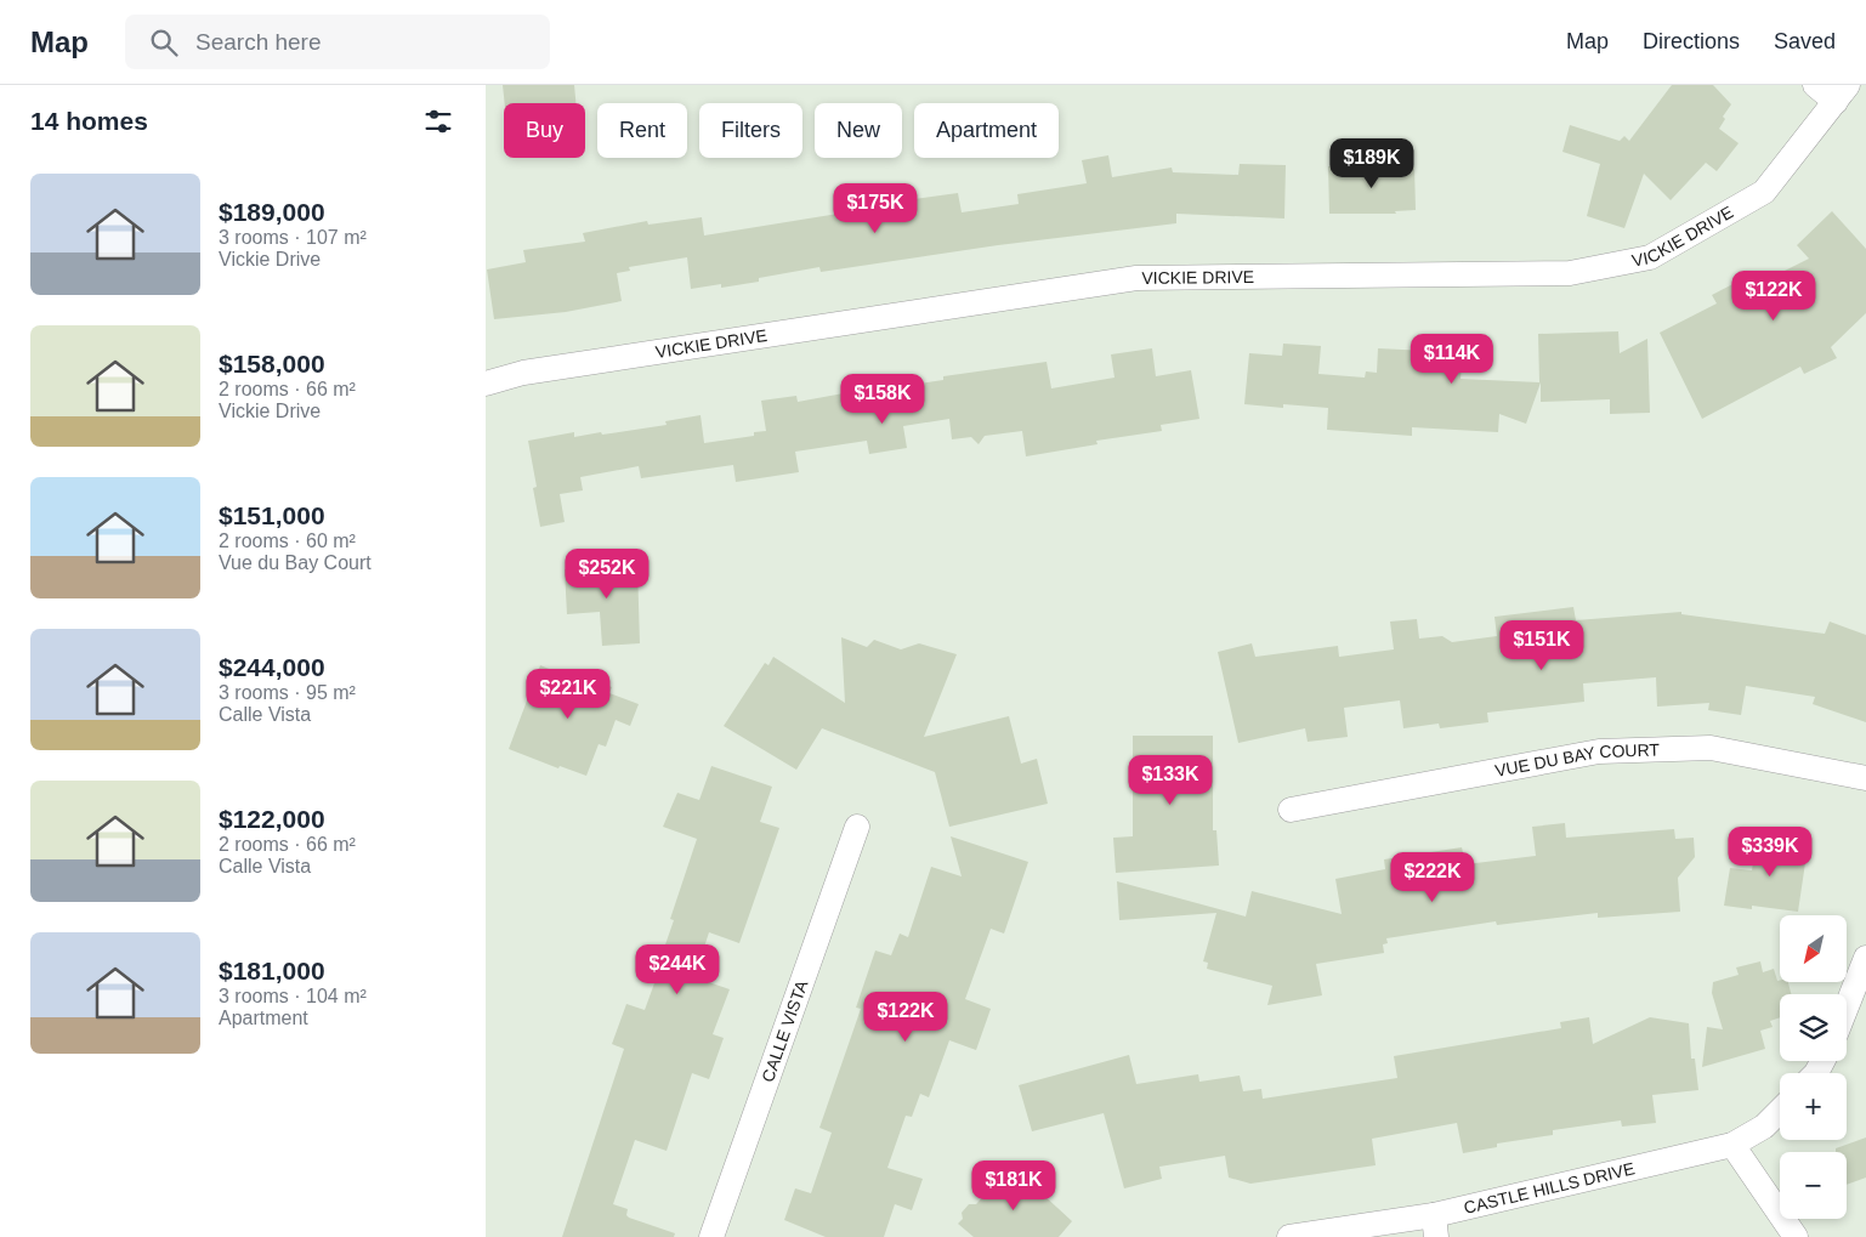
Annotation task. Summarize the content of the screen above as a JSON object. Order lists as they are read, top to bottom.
{
  "streets": {
    "street": [
      "VICKIE DRIVE",
      "VUE DU BAY COURT",
      "CALLE VISTA",
      "CASTLE HILLS DRIVE"
    ]
  },
  "north": "bottom left",
  "page": {
    "header": "Map",
    "search": "Search here",
    "nav": ["Map", "Directions", "Saved"],
    "heading": "14 homes",
    "chip": [
      "Buy",
      "Rent",
      "Filters",
      "New",
      "Apartment"
    ],
    "price": [
      "$189K",
      "$175K",
      "$122K",
      "$114K",
      "$158K",
      "$252K",
      "$151K",
      "$221K",
      "$133K",
      "$339K",
      "$222K",
      "$244K",
      "$122K",
      "$181K"
    ],
    "list": [
      {
        "name": "$189,000",
        "note": "3 rooms · 107 m² · Vickie Drive"
      },
      {
        "name": "$158,000",
        "note": "2 rooms · 66 m² · Vickie Drive"
      },
      {
        "name": "$151,000",
        "note": "2 rooms · 60 m² · Vue du Bay Court"
      },
      {
        "name": "$244,000",
        "note": "3 rooms · 95 m² · Calle Vista"
      },
      {
        "name": "$122,000",
        "note": "2 rooms · 66 m² · Calle Vista"
      },
      {
        "name": "$181,000",
        "note": "3 rooms · 104 m² · Apartment"
      }
    ],
    "map_buttons": ["+", "−"]
  }
}
